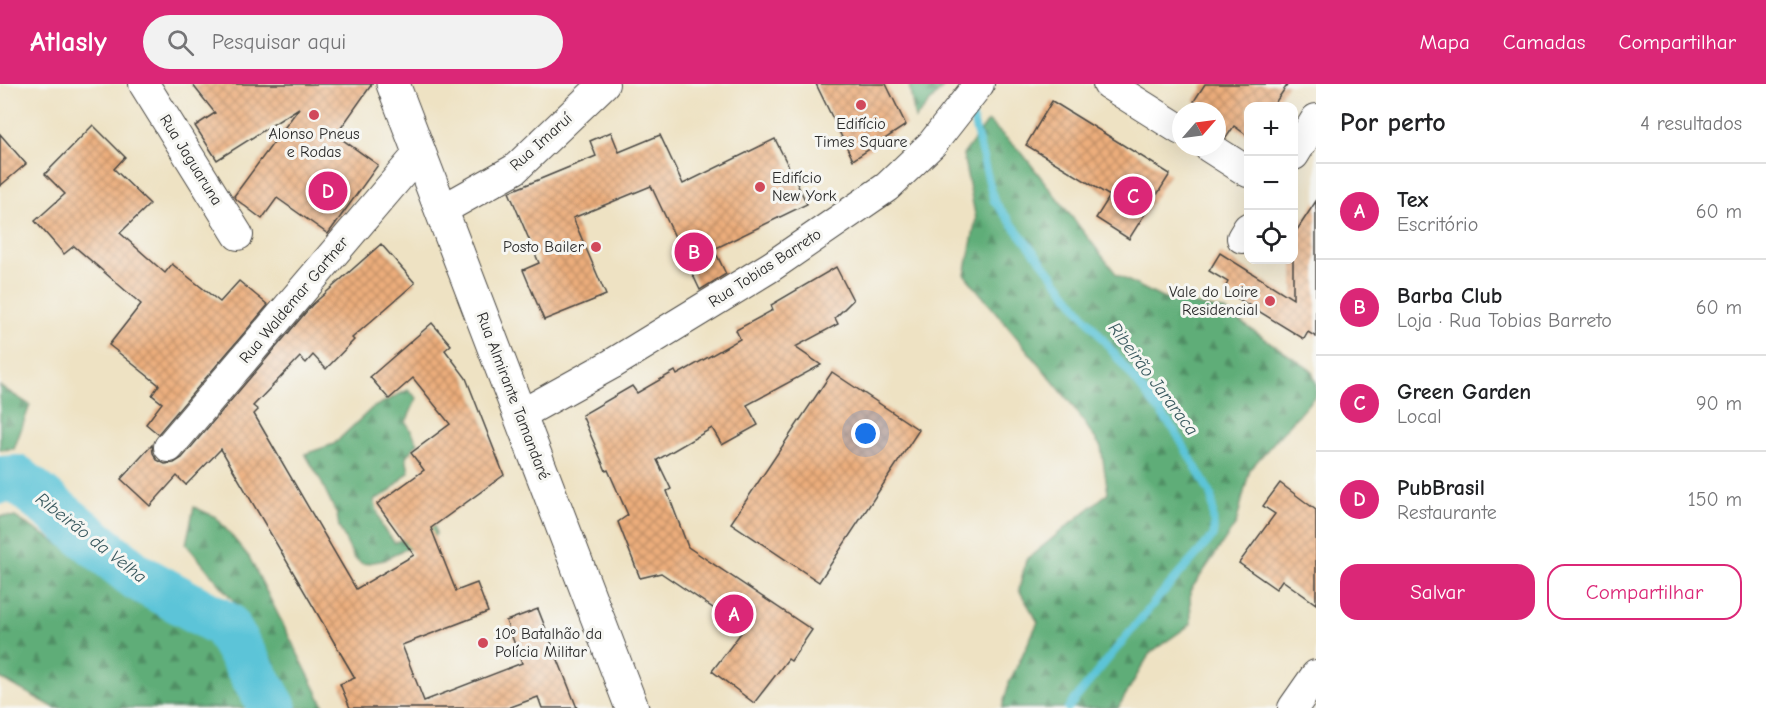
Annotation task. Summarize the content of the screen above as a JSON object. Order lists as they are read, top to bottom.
{
  "streets": {
    "main road": ["Rua Almirante Tamandaré"],
    "street": [
      "Rua Imaruí",
      "Rua Jaguaruna",
      "Rua Tobias Barreto",
      "Rua Waldemar Gartner"
    ]
  },
  "crossings": [
    ["Rua Imaruí", "Rua Almirante Tamandaré"],
    ["Rua Tobias Barreto", "Rua Almirante Tamandaré"],
    ["Rua Waldemar Gartner", "Rua Almirante Tamandaré"]
  ],
  "water": ["Ribeirão Jararaca", "Ribeirão da Velha"],
  "places": [
    "Edifício Times Square",
    "Alonso Pneus e Rodas",
    "Edifício New York",
    "Posto Bailer",
    "Vale do Loire Residencial",
    "10º Batalhão da Polícia Militar"
  ],
  "north": "top right",
  "page": {
    "header": "Atlasly",
    "search": "Pesquisar aqui",
    "nav": ["Mapa", "Camadas", "Compartilhar"],
    "heading": ["Por perto", "4 resultados"],
    "map_buttons": ["+", "−"],
    "list": [
      {
        "mark": "A",
        "name": "Tex",
        "note": "Escritório",
        "value": "60 m"
      },
      {
        "mark": "B",
        "name": "Barba Club",
        "note": "Loja · Rua Tobias Barreto",
        "value": "60 m"
      },
      {
        "mark": "C",
        "name": "Green Garden",
        "note": "Local",
        "value": "90 m"
      },
      {
        "mark": "D",
        "name": "PubBrasil",
        "note": "Restaurante",
        "value": "150 m"
      }
    ],
    "pins": [
      "D",
      "C",
      "B",
      "A"
    ],
    "buttons": ["Salvar", "Compartilhar"]
  }
}
